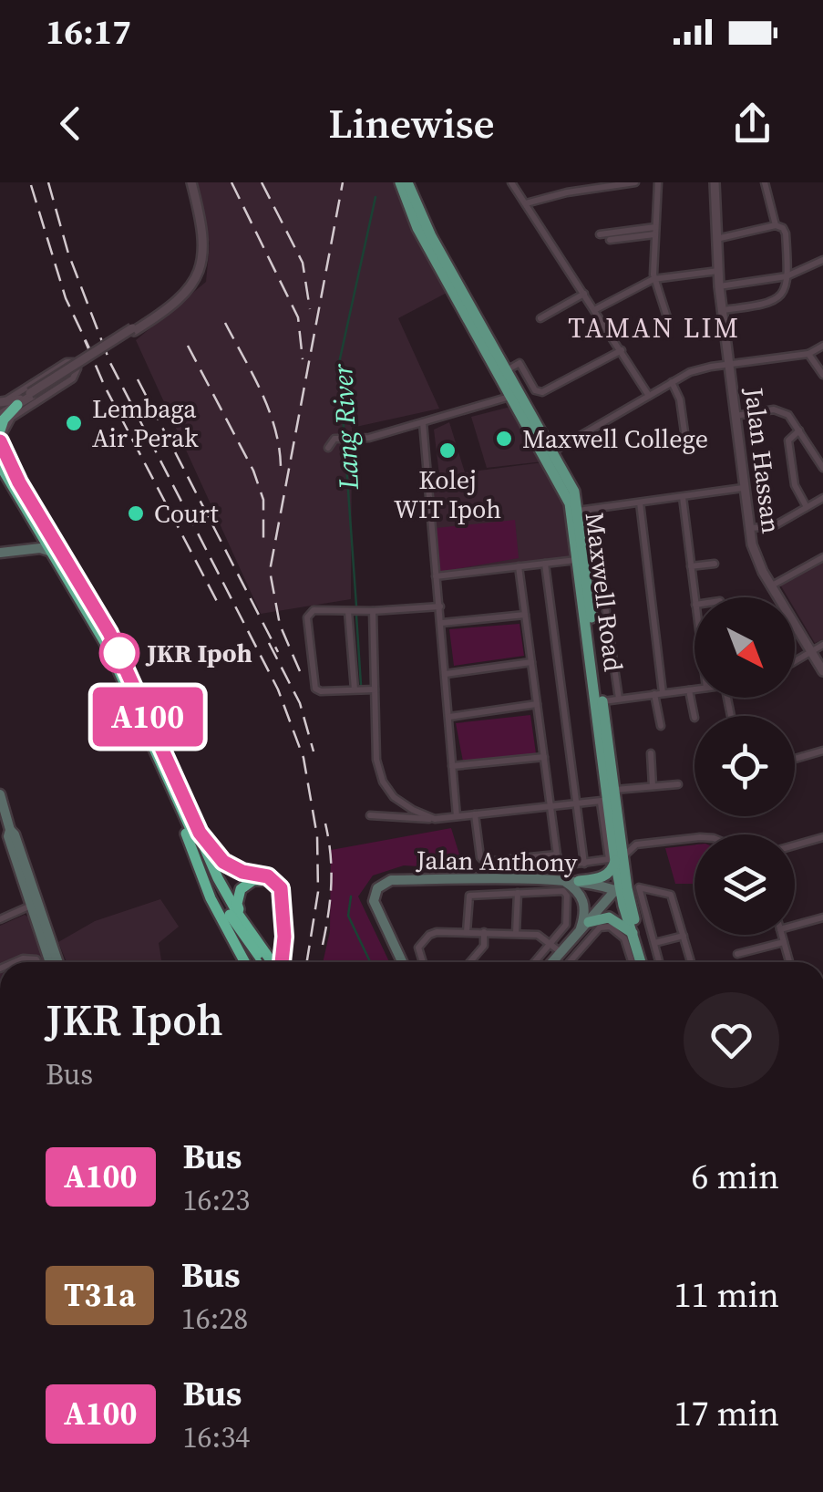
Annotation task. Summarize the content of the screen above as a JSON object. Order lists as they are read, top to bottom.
{
  "streets": {
    "main road": ["Maxwell Road", "Jalan Anthony"],
    "street": ["Jalan Hassan"]
  },
  "crossings": [
    ["Maxwell Road", "Jalan Anthony"]
  ],
  "districts": ["TAMAN LIM"],
  "water": ["Lang River"],
  "places": [
    "Lembaga Air Perak",
    "Maxwell College",
    "Kolej WIT Ipoh",
    "Court",
    "JKR Ipoh"
  ],
  "lines": ["bus line A100"],
  "north": "bottom right",
  "page": {
    "status": "16:17",
    "header": "Linewise",
    "on_map": "A100",
    "heading": ["JKR Ipoh", "Bus"],
    "list": [
      {
        "mark": "A100",
        "name": "Bus",
        "note": "16:23",
        "value": "6 min"
      },
      {
        "mark": "T31a",
        "name": "Bus",
        "note": "16:28",
        "value": "11 min"
      },
      {
        "mark": "A100",
        "name": "Bus",
        "note": "16:34",
        "value": "17 min"
      }
    ]
  }
}
